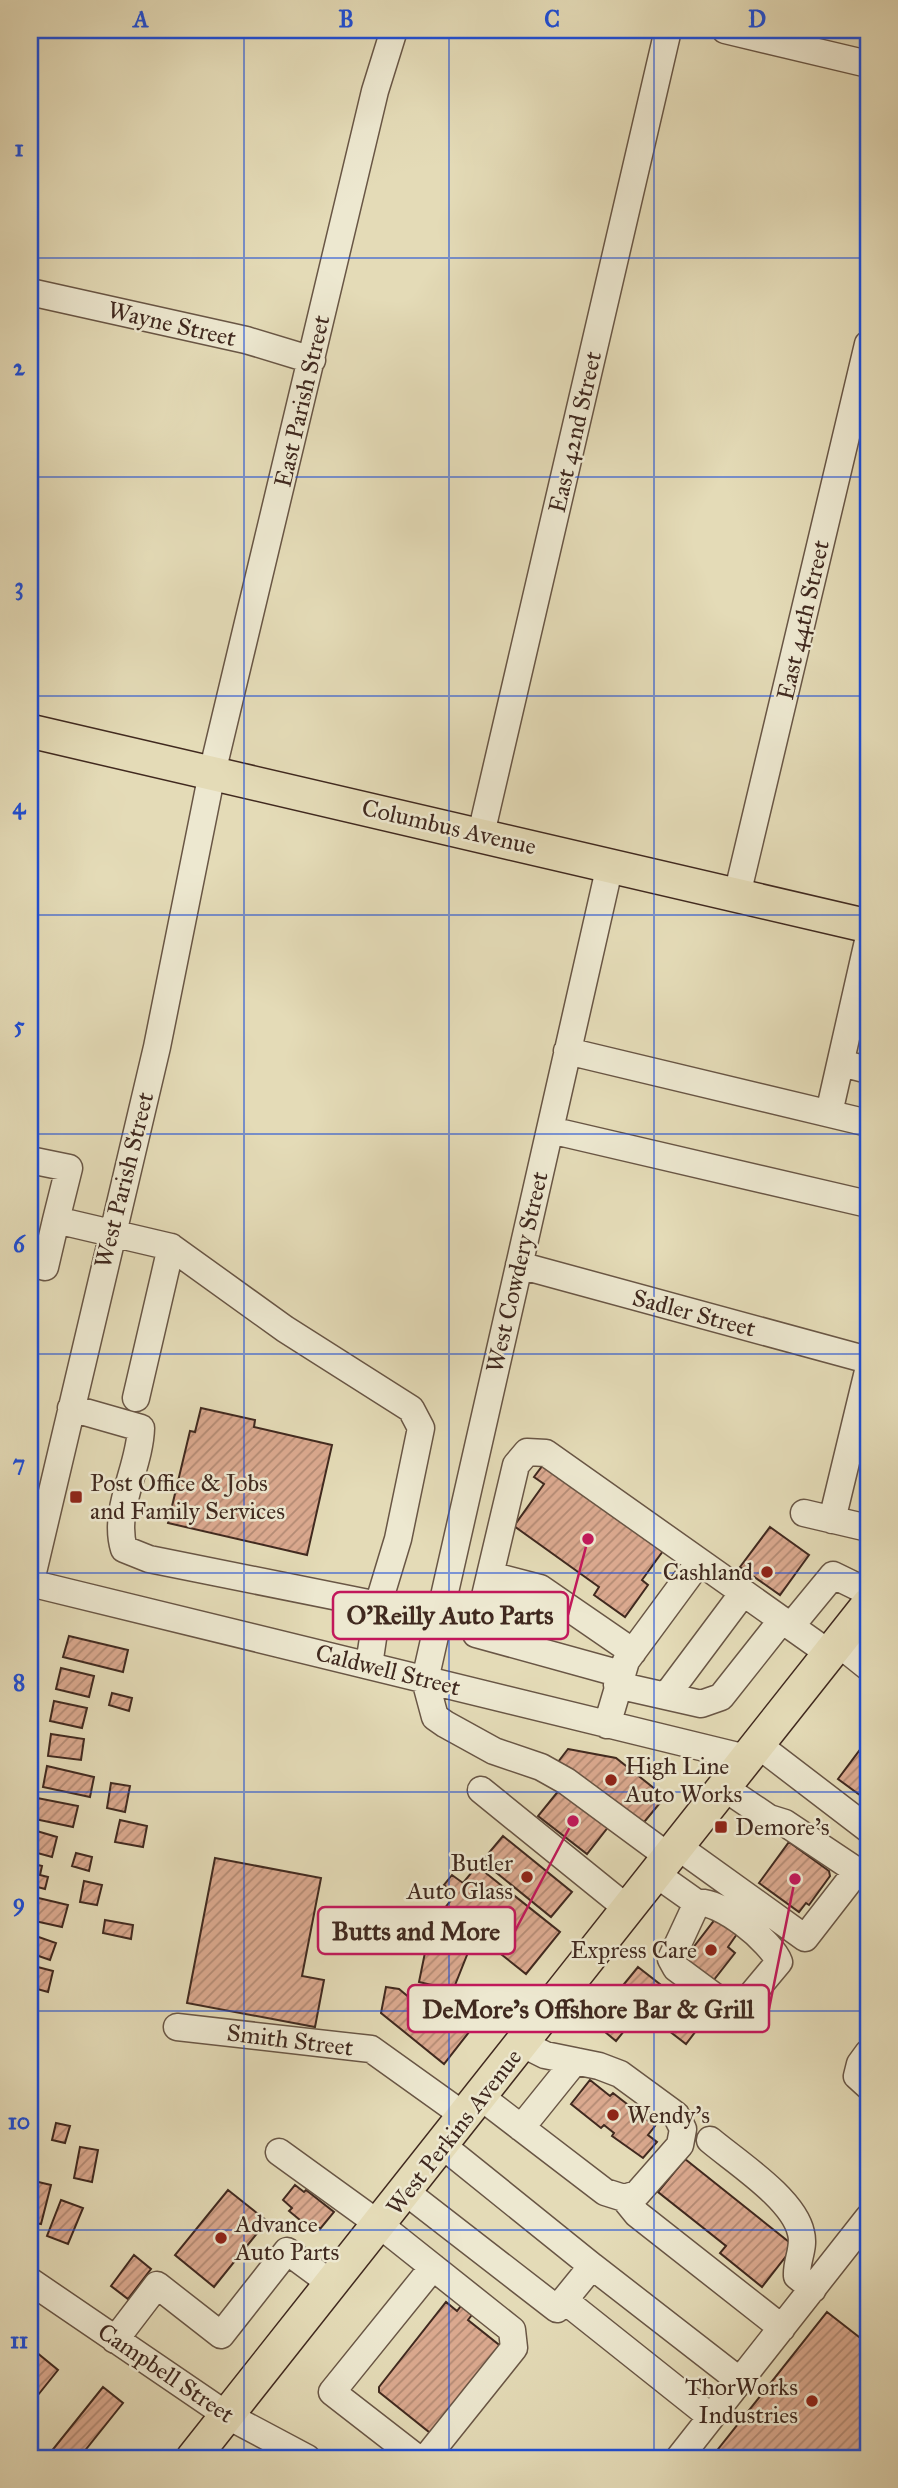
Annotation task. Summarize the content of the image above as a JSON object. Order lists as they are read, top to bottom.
{
  "streets": {
    "main road": ["Columbus Avenue", "West Perkins Avenue"],
    "street": [
      "Wayne Street",
      "East Parish Street",
      "East 42nd Street",
      "East 44th Street",
      "West Parish Street",
      "West Cowdery Street",
      "Sadler Street",
      "Caldwell Street",
      "Smith Street",
      "Campbell Street"
    ]
  },
  "crossings": [
    ["Wayne Street", "East Parish Street"],
    ["East Parish Street", "Columbus Avenue"],
    ["East Parish Street", "West Parish Street"],
    ["East 42nd Street", "Columbus Avenue"],
    ["East 44th Street", "Columbus Avenue"],
    ["Columbus Avenue", "West Parish Street"],
    ["Columbus Avenue", "West Cowdery Street"],
    ["West Parish Street", "Caldwell Street"],
    ["West Cowdery Street", "Sadler Street"],
    ["West Cowdery Street", "Caldwell Street"],
    ["Caldwell Street", "West Perkins Avenue"],
    ["Smith Street", "West Perkins Avenue"],
    ["West Perkins Avenue", "Campbell Street"]
  ],
  "places": {
    "transit": ["Post Office & Jobs and Family Services", "Demore's"],
    "other": [
      "O'Reilly Auto Parts",
      "Cashland",
      "High Line Auto Works",
      "Butts and More",
      "Butler Auto Glass",
      "DeMore's Offshore Bar & Grill",
      "Express Care",
      "Wendy's",
      "Advance Auto Parts",
      "ThorWorks Industries"
    ]
  },
  "grid": {
    "columns": [
      "A",
      "B",
      "C",
      "D"
    ],
    "rows": [
      "1",
      "2",
      "3",
      "4",
      "5",
      "6",
      "7",
      "8",
      "9",
      "10",
      "11"
    ]
  }
}
